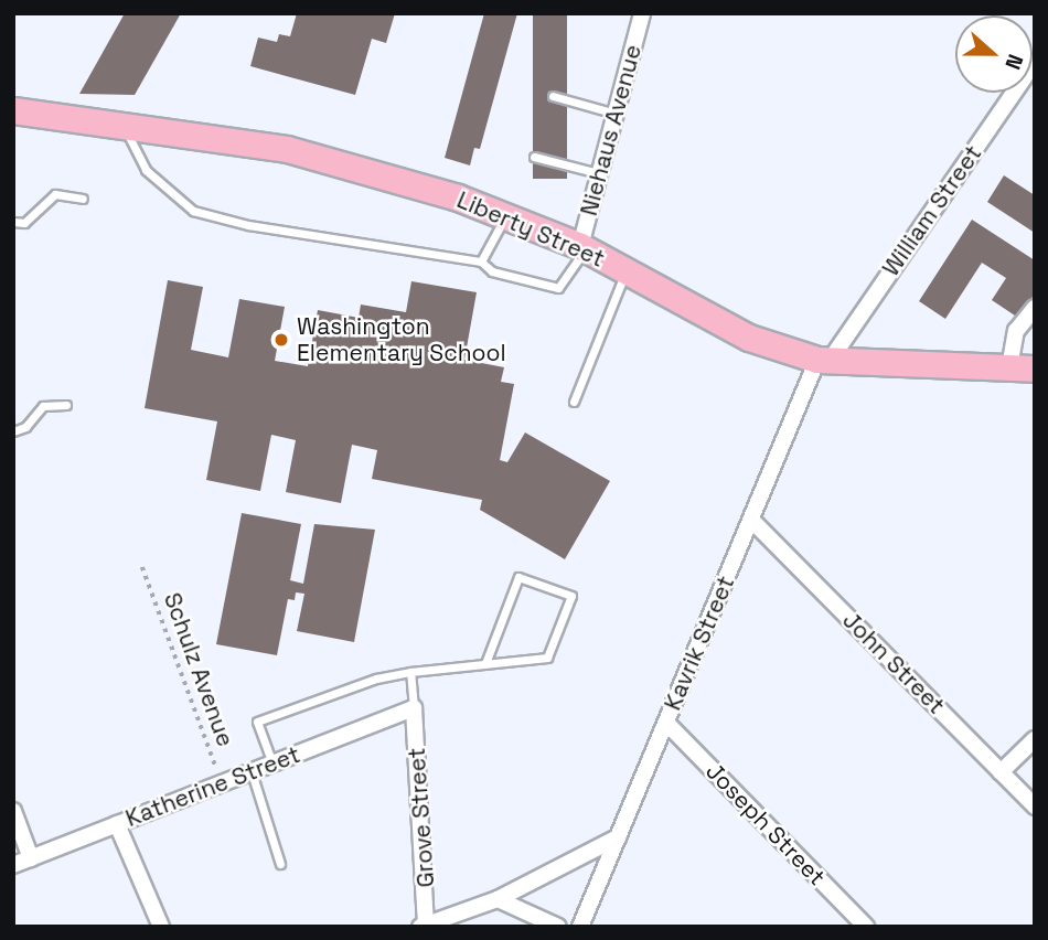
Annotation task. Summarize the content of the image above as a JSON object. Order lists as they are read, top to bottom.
{
  "streets": {
    "main road": ["Liberty Street"],
    "street": [
      "Niehaus Avenue",
      "William Street",
      "Kavrik Street",
      "John Street",
      "Katherine Street",
      "Grove Street",
      "Joseph Street"
    ],
    "path": ["Schulz Avenue"]
  },
  "crossings": [
    ["Niehaus Avenue", "Liberty Street"],
    ["William Street", "Liberty Street"],
    ["William Street", "Kavrik Street"],
    ["Liberty Street", "Kavrik Street"],
    ["Kavrik Street", "John Street"],
    ["Kavrik Street", "Joseph Street"],
    ["Schulz Avenue", "Katherine Street"],
    ["Katherine Street", "Grove Street"]
  ],
  "places": ["Washington Elementary School"],
  "north": "right"
}
